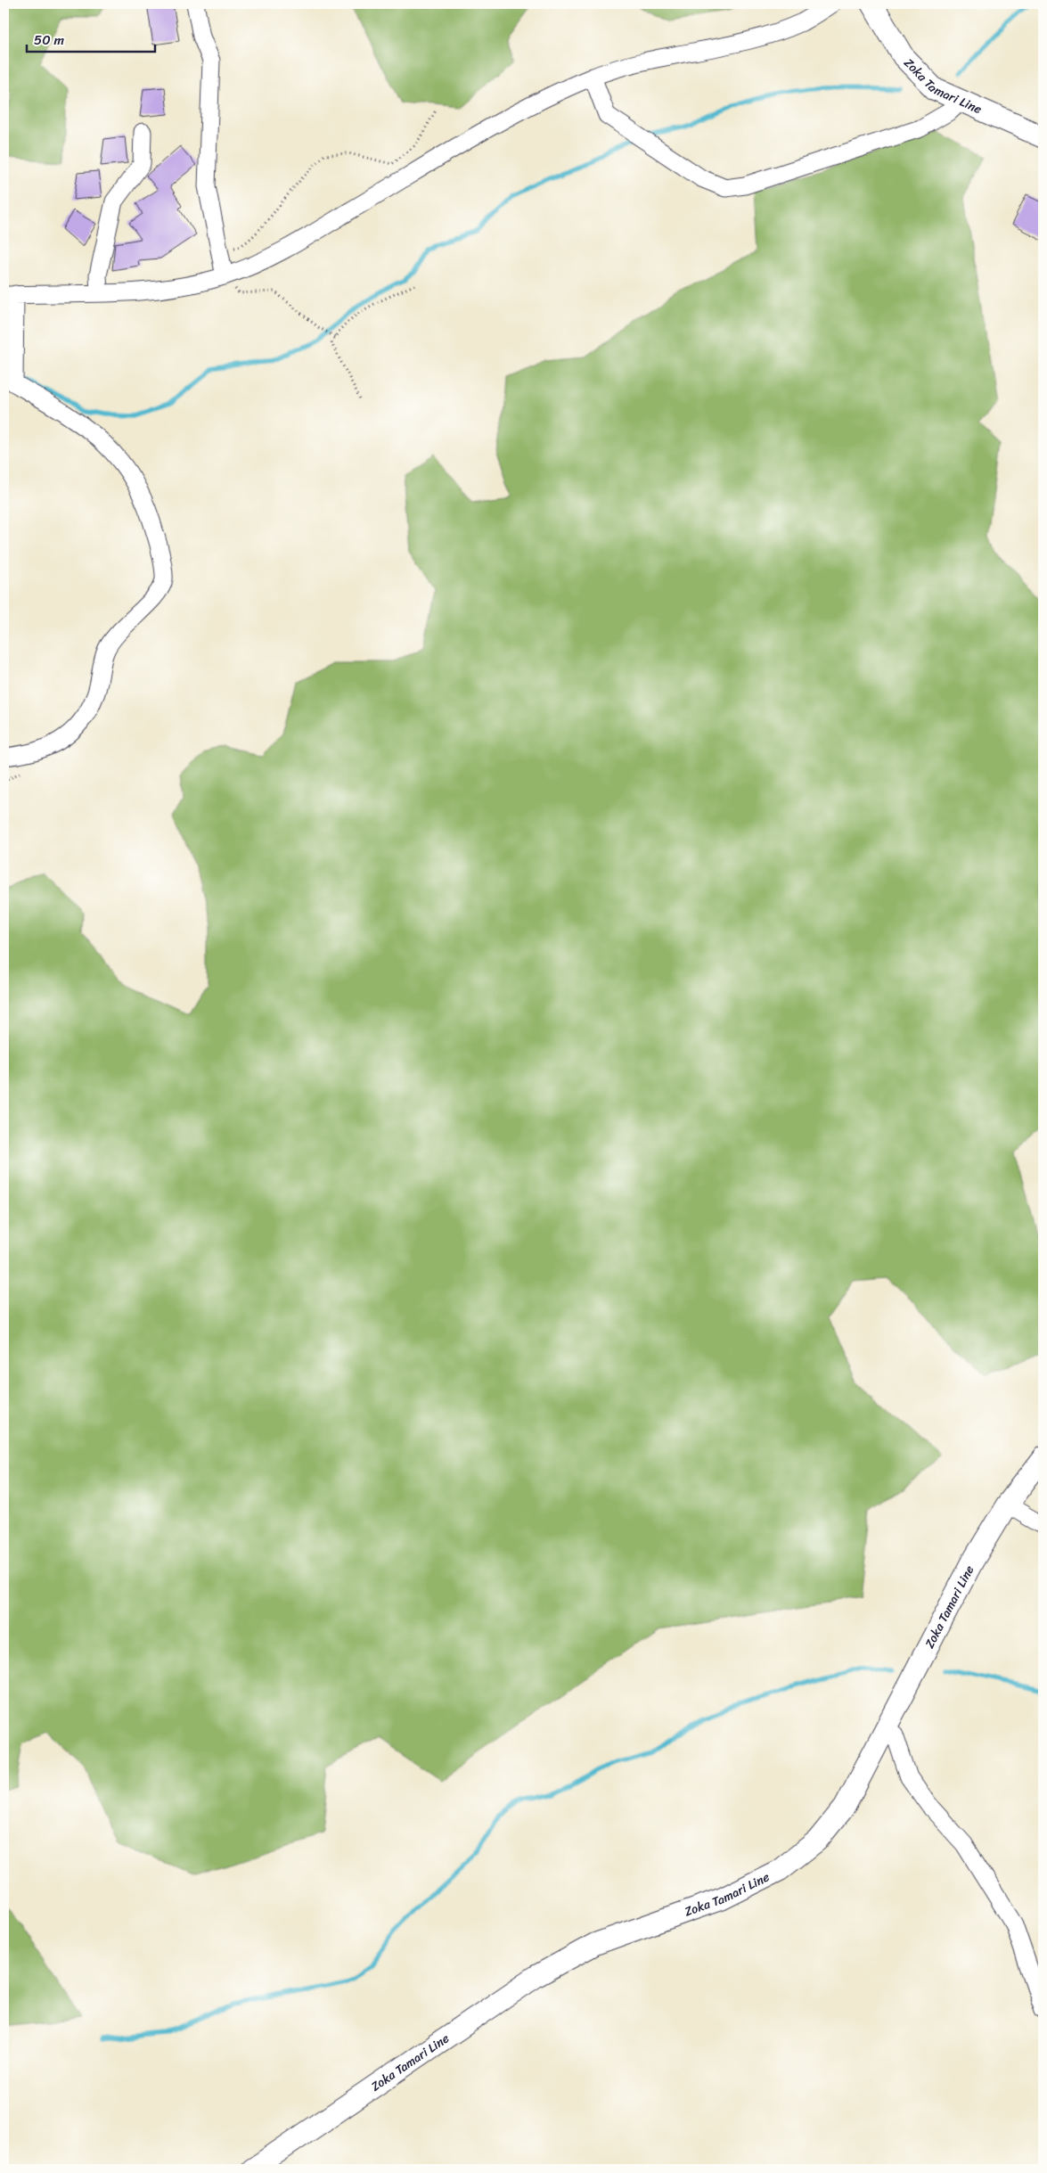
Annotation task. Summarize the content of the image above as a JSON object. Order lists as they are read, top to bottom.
{
  "streets": {
    "main road": ["Zoka Tamari Line"]
  },
  "scale_bar": "50 m"
}
